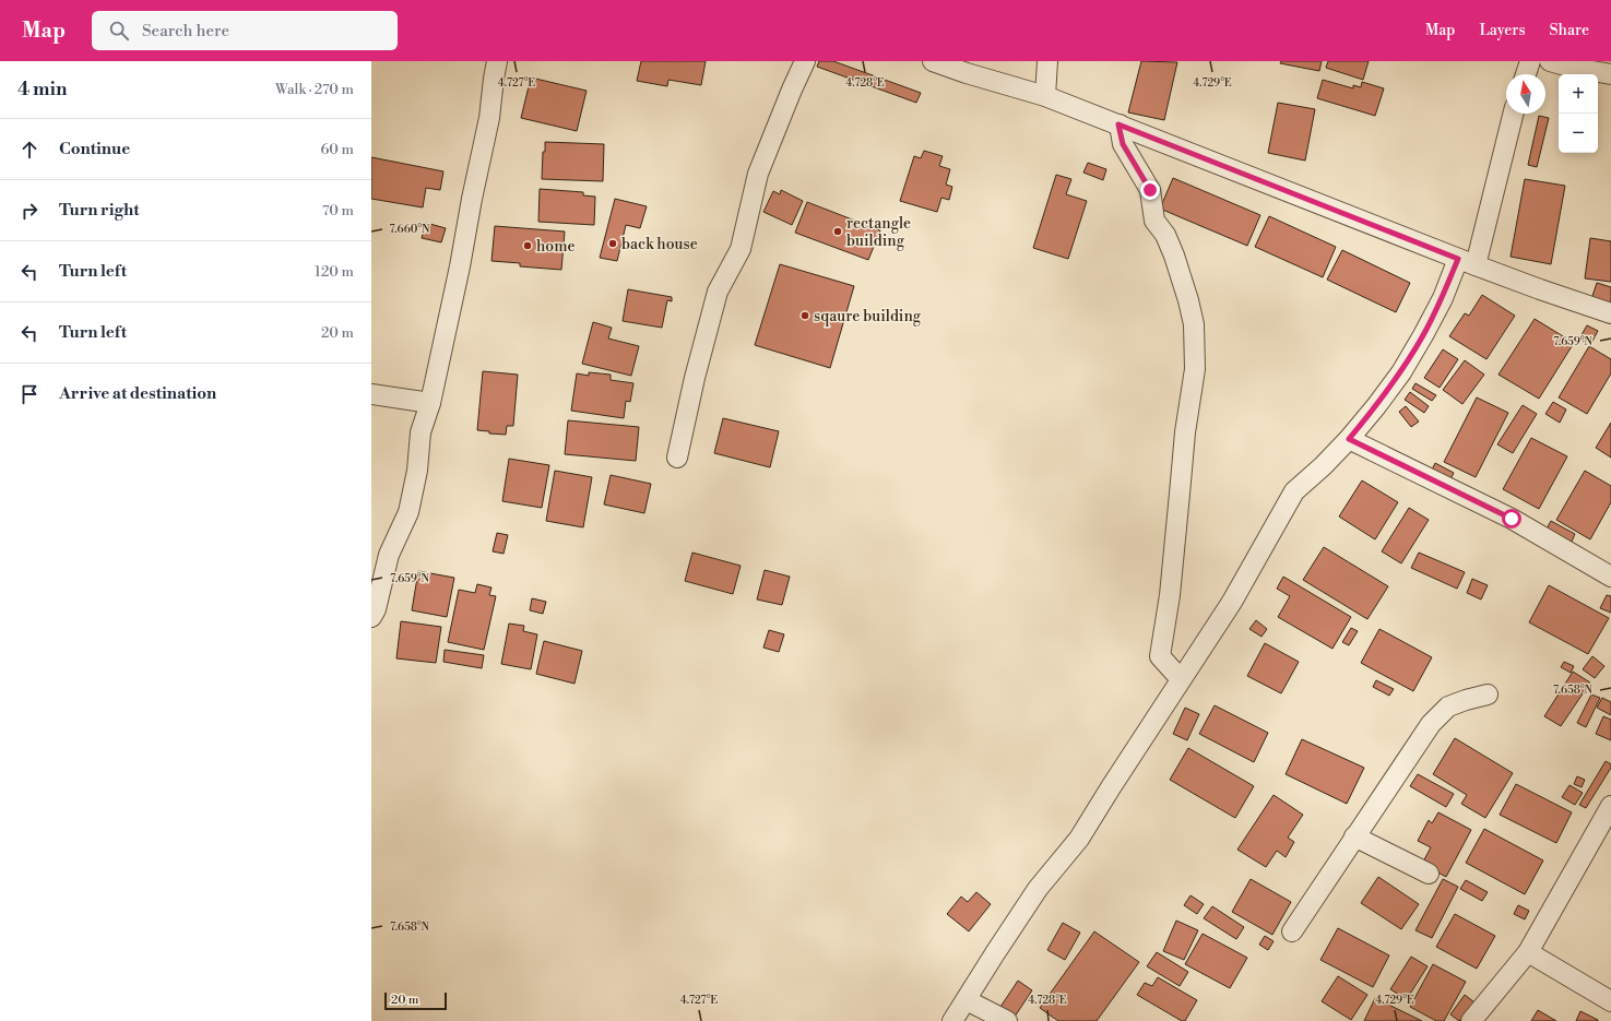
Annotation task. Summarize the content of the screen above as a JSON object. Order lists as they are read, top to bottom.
{
  "places": [
    "rectangle building",
    "back house",
    "home",
    "sqaure building"
  ],
  "scale_bar": "20 m",
  "north": "top",
  "page": {
    "header": "Map",
    "search": "Search here",
    "nav": ["Map", "Layers", "Share"],
    "heading": ["4 min", "Walk · 270 m"],
    "map_buttons": ["+", "−"],
    "list": [
      ["Continue", "60 m"],
      ["Turn right", "70 m"],
      ["Turn left", "120 m"],
      ["Turn left", "20 m"],
      "Arrive at destination"
    ],
    "scale": "20 m"
  },
  "coordinates": [
    "4.727°E",
    "4.728°E",
    "4.729°E",
    "7.660°N",
    "7.659°N",
    "7.658°N"
  ]
}
